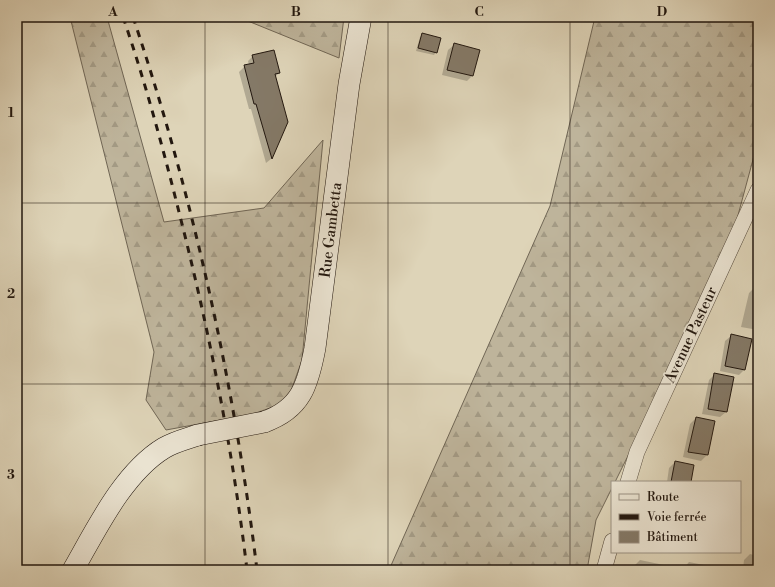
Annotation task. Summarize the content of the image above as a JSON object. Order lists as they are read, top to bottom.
{
  "streets": {
    "street": ["Rue Gambetta", "Avenue Pasteur"]
  },
  "legend": ["Route", "Voie ferrée", "Bâtiment"],
  "grid": {
    "columns": [
      "A",
      "B",
      "C",
      "D"
    ],
    "rows": ["1", "2", "3"]
  }
}
